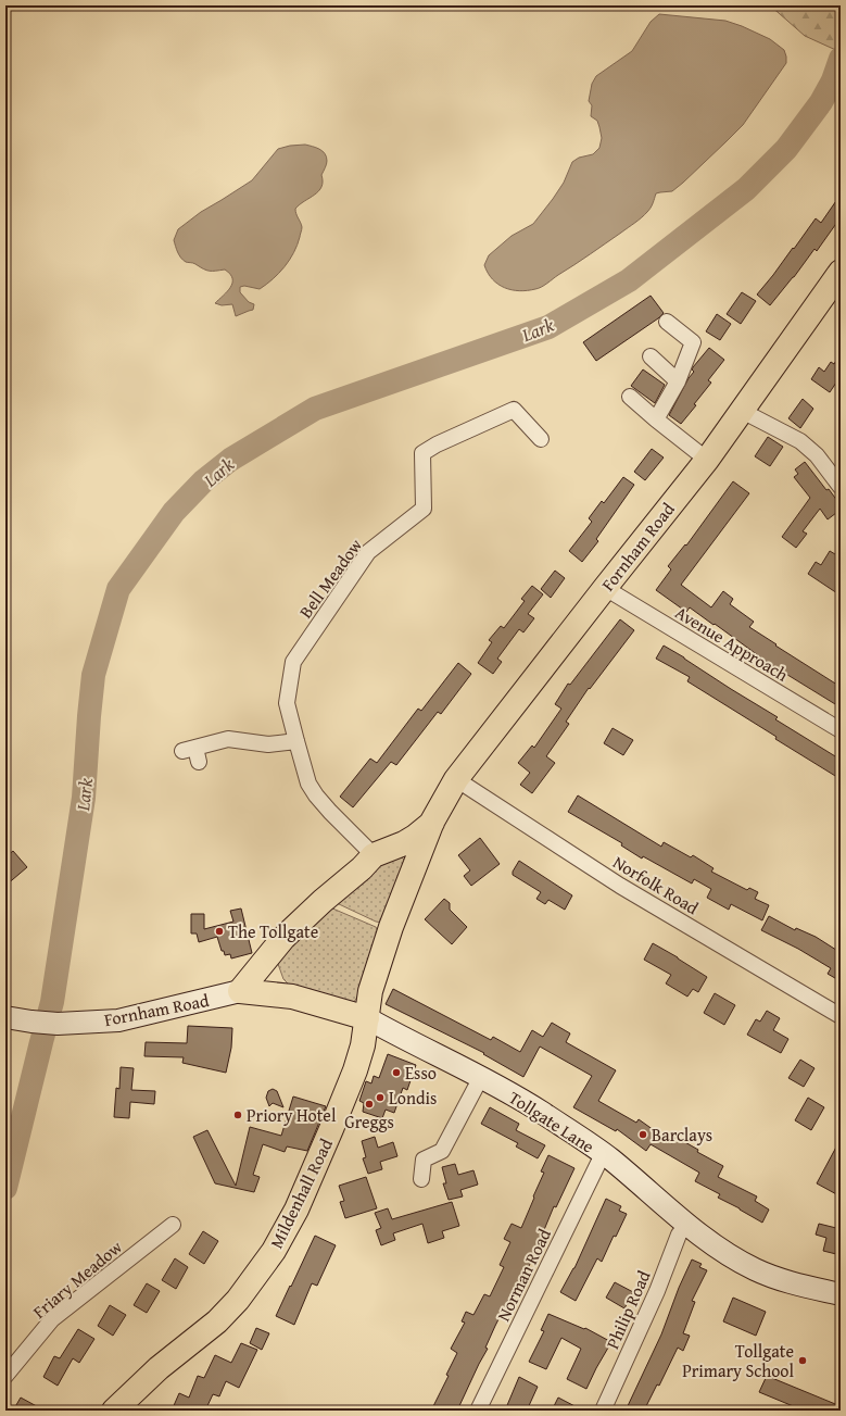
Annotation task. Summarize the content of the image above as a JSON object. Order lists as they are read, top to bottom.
{
  "streets": {
    "main road": ["Fornham Road", "Tollgate Lane", "Mildenhall Road"],
    "street": [
      "Bell Meadow",
      "Avenue Approach",
      "Norfolk Road",
      "Norman Road",
      "Friary Meadow",
      "Philip Road"
    ]
  },
  "crossings": [
    ["Fornham Road", "Bell Meadow"],
    ["Fornham Road", "Avenue Approach"],
    ["Fornham Road", "Norfolk Road"],
    ["Fornham Road", "Tollgate Lane"],
    ["Fornham Road", "Mildenhall Road"],
    ["Tollgate Lane", "Mildenhall Road"],
    ["Tollgate Lane", "Norman Road"],
    ["Tollgate Lane", "Philip Road"]
  ],
  "water": ["Lark"],
  "places": [
    "The Tollgate",
    "Esso",
    "Londis",
    "Greggs",
    "Priory Hotel",
    "Barclays",
    "Tollgate Primary School"
  ]
}
